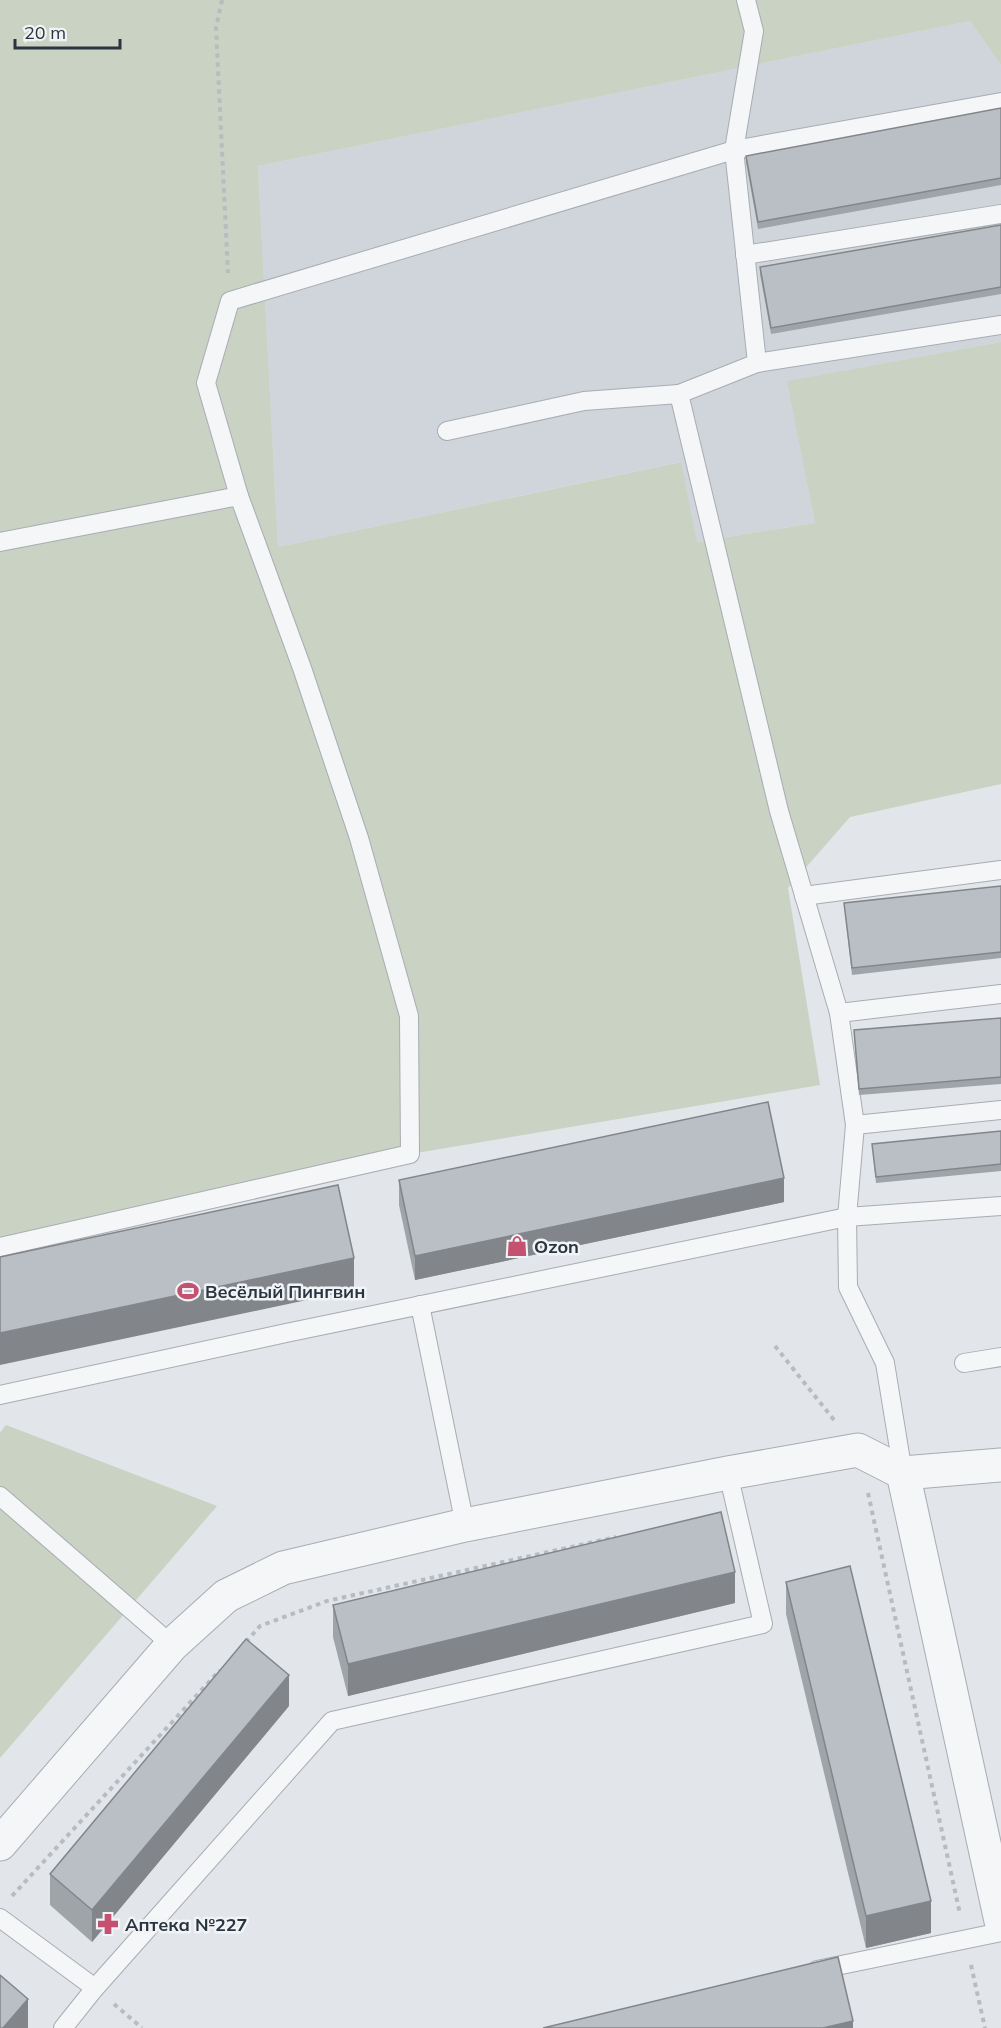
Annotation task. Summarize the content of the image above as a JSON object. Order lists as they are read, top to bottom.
{
  "places": {
    "shop": ["Ozon"],
    "sports": ["Весёлый Пингвин"],
    "pharmacy": ["Аптека №227"]
  },
  "scale_bar": "20 m"
}
